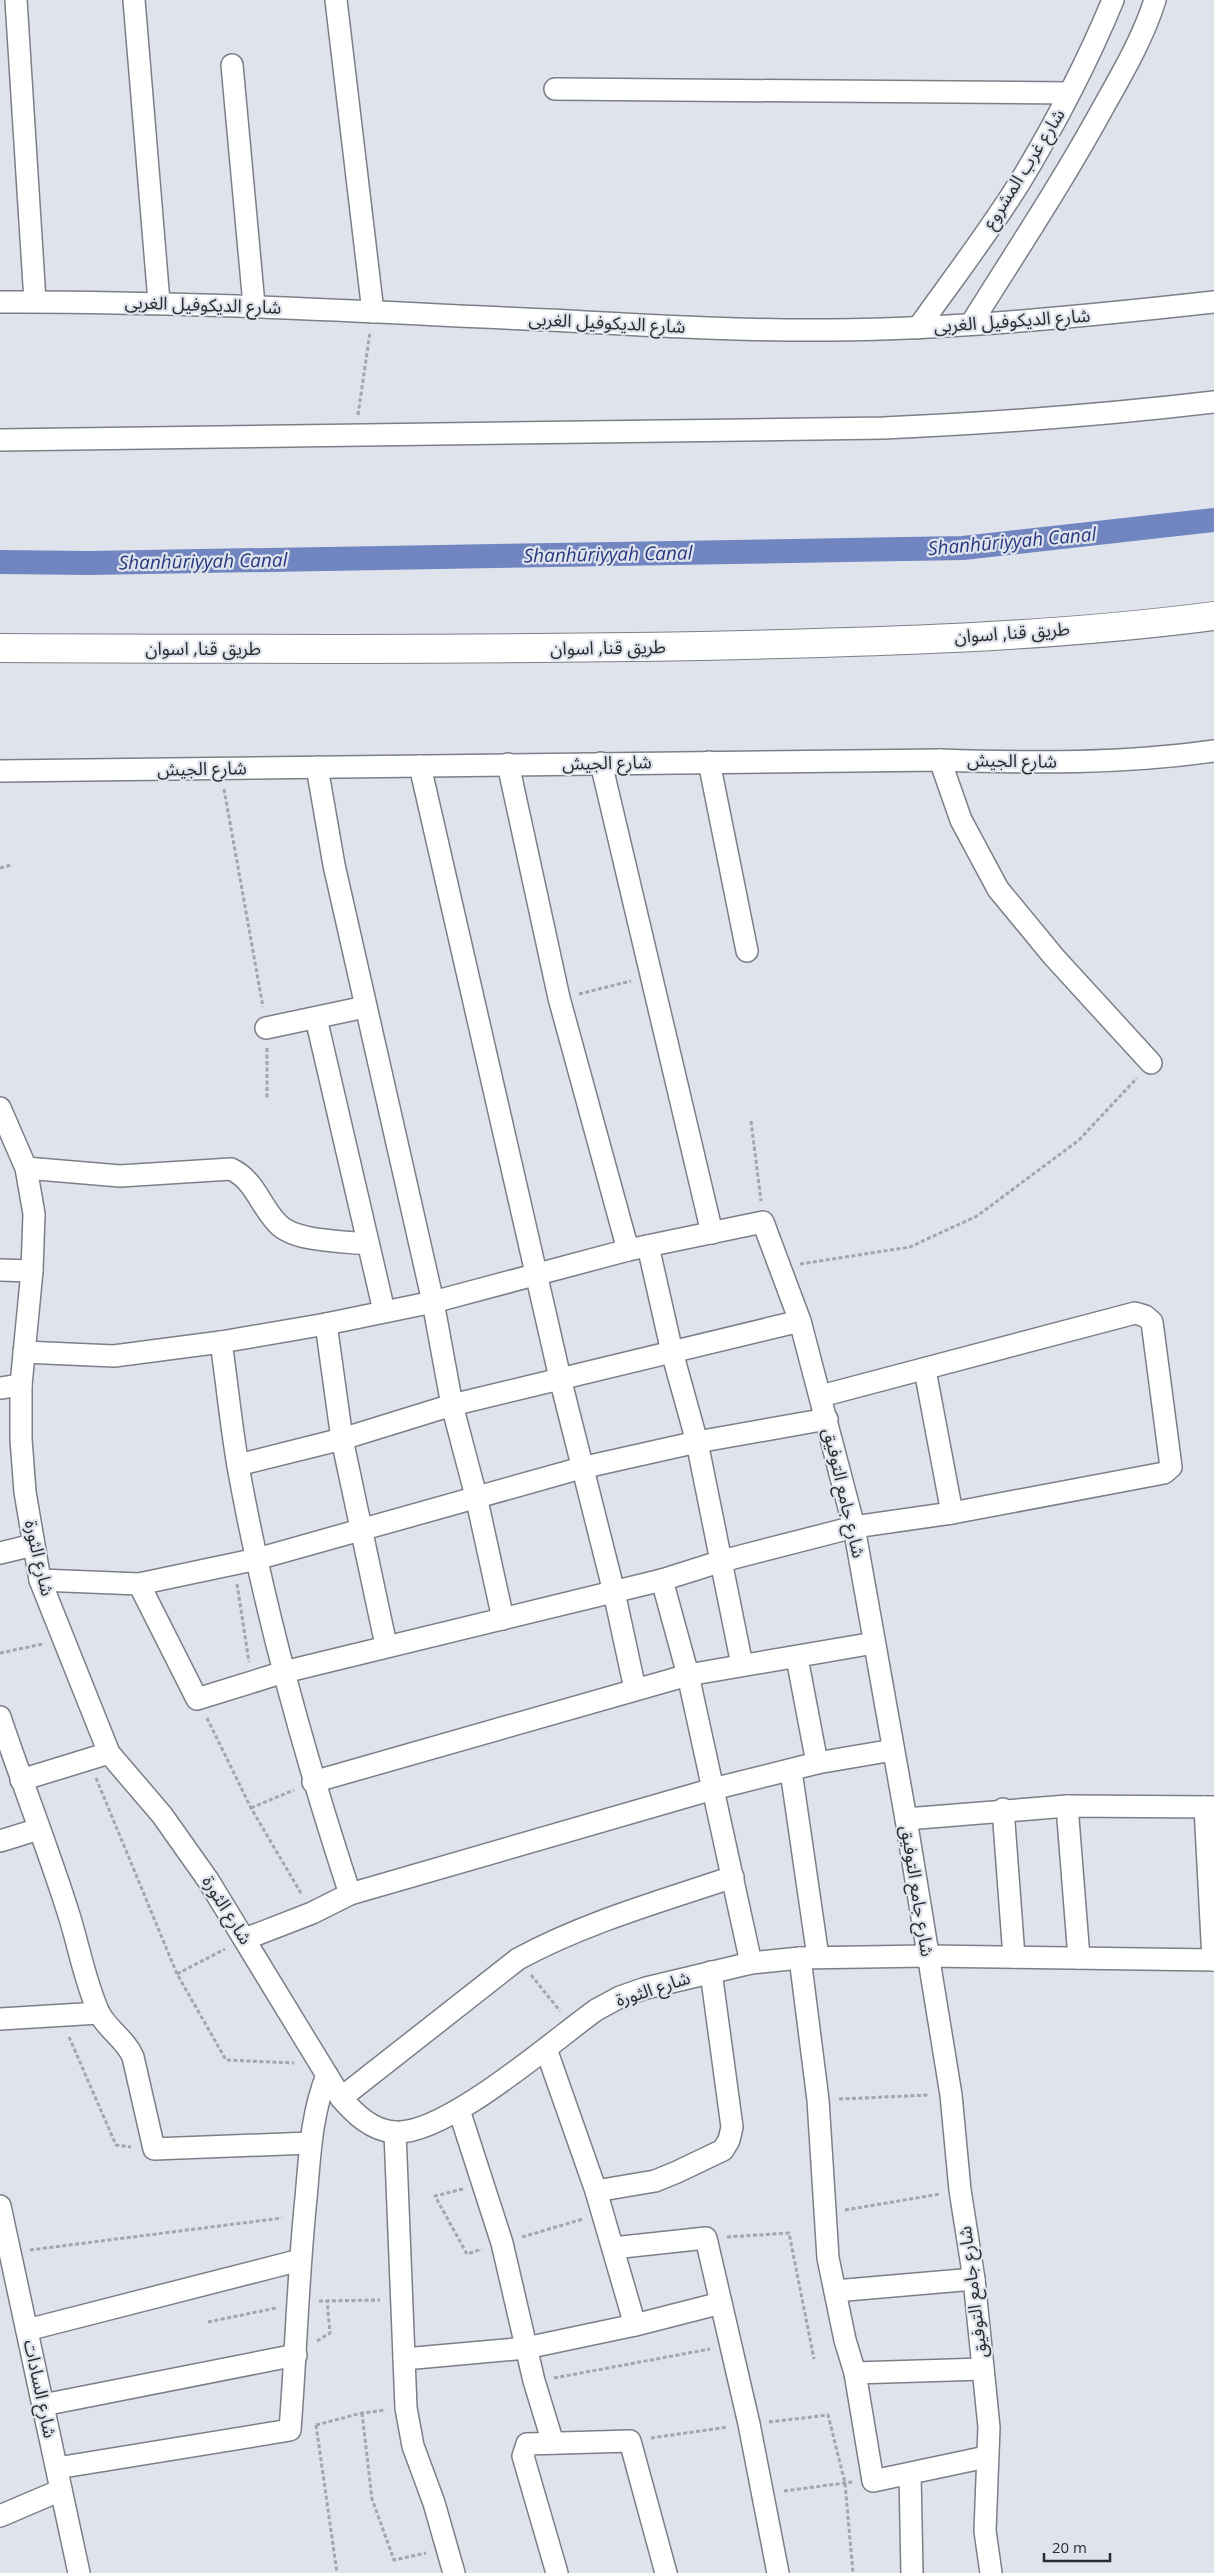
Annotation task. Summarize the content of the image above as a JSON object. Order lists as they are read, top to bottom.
{
  "streets": {
    "highway": ["طريق قنا, اسوان"],
    "street": [
      "شارع غرب المشروع",
      "شارع الديكوفيل الغربى",
      "شارع الجيش",
      "شارع جامع التوفيق",
      "شارع الثورة",
      "شارع السادات"
    ]
  },
  "crossings": [
    ["شارع غرب المشروع", "شارع الديكوفيل الغربى"],
    ["شارع جامع التوفيق", "شارع الثورة"]
  ],
  "water": ["Shanhūriyyah Canal"],
  "scale_bar": "20 m"
}
